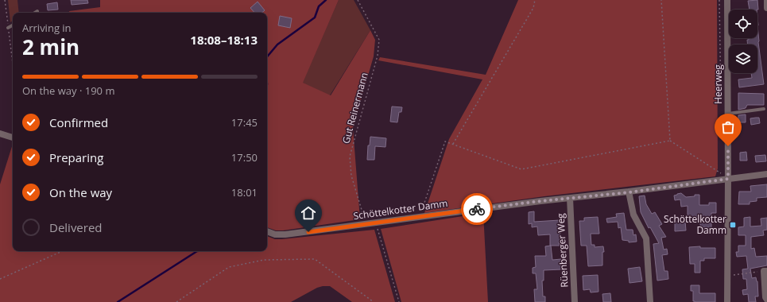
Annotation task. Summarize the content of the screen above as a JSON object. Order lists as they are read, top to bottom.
{
  "streets": {
    "street": ["Heerweg", "Schöttelkotter Damm", "Rüenberger Weg"],
    "path": ["Gut Reinermann"]
  },
  "crossings": [
    ["Heerweg", "Schöttelkotter Damm"],
    ["Gut Reinermann", "Schöttelkotter Damm"],
    ["Schöttelkotter Damm", "Rüenberger Weg"]
  ],
  "places": {
    "transit": ["Schöttelkotter Damm"]
  },
  "page": {
    "heading": ["2 min", "Arriving in", "18:08–18:13"],
    "bar": "On the way · 190 m",
    "list": [
      ["Confirmed", "17:45"],
      ["Preparing", "17:50"],
      ["On the way", "18:01"],
      "Delivered"
    ]
  }
}
